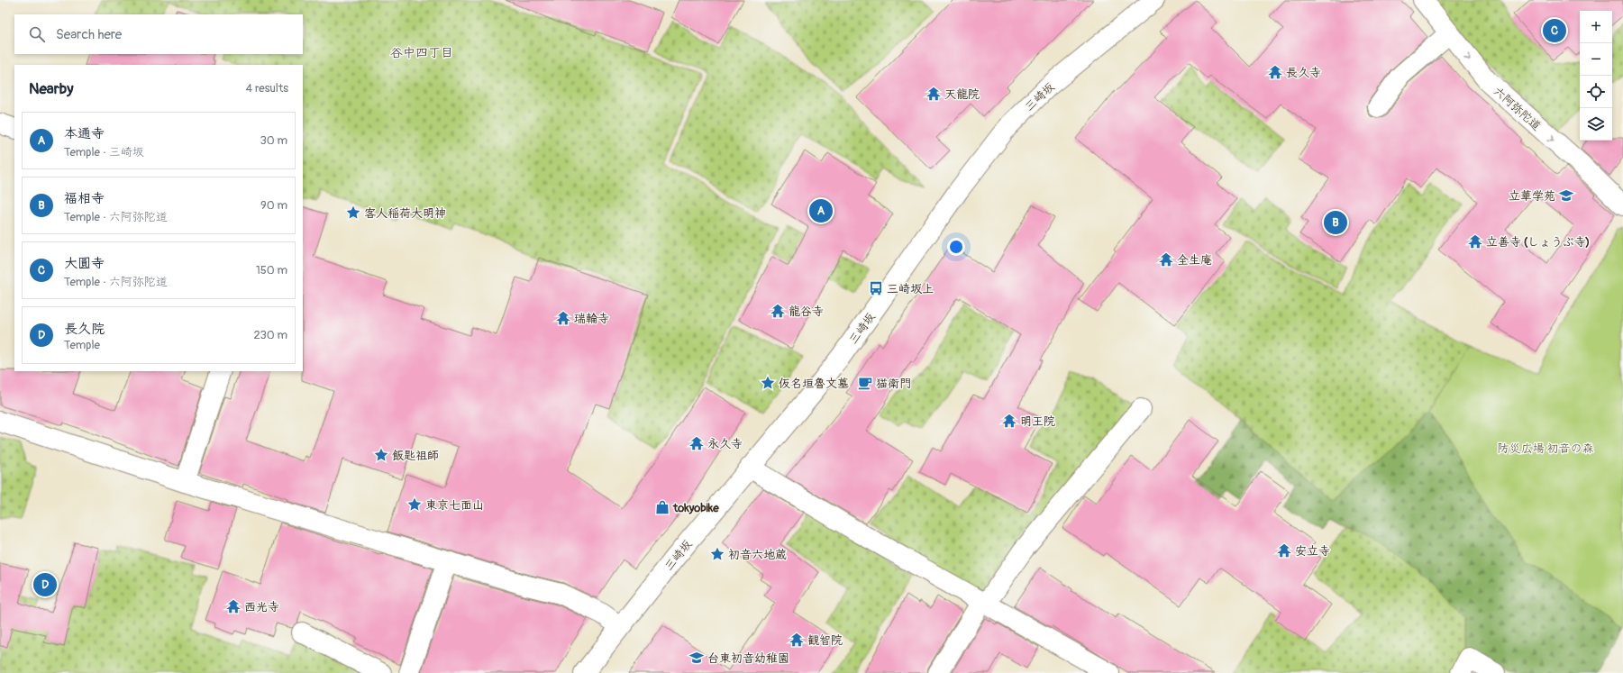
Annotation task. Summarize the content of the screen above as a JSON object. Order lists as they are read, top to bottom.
{
  "streets": {
    "street": ["三崎坂", "六阿弥陀道"]
  },
  "one_way": ["六阿弥陀道"],
  "districts": ["谷中四丁目"],
  "parks": ["防災広場 初音の森"],
  "places": {
    "temple": [
      "長久寺",
      "天龍院",
      "立善寺 (しょうぶ寺)",
      "全生庵",
      "龍谷寺",
      "瑞輪寺",
      "明王院",
      "永久寺",
      "安立寺",
      "西光寺",
      "観智院"
    ],
    "school or university": ["立華学苑", "台東初音幼稚園"],
    "place": [
      "客人稲荷大明神",
      "仮名垣魯文墓",
      "飯匙祖師",
      "東京七面山",
      "初音六地蔵"
    ],
    "bus stop": ["三崎坂上"],
    "cafe": ["猫衛門"],
    "shop": ["tokyobike"]
  },
  "page": {
    "map_buttons": ["+", "−"],
    "search": "Search here",
    "pins": [
      "C",
      "A",
      "B",
      "D"
    ],
    "heading": ["Nearby", "4 results"],
    "list": [
      {
        "mark": "A",
        "name": "本通寺",
        "note": "Temple · 三崎坂",
        "value": "30 m"
      },
      {
        "mark": "B",
        "name": "福相寺",
        "note": "Temple · 六阿弥陀道",
        "value": "90 m"
      },
      {
        "mark": "C",
        "name": "大圓寺",
        "note": "Temple · 六阿弥陀道",
        "value": "150 m"
      },
      {
        "mark": "D",
        "name": "長久院",
        "note": "Temple",
        "value": "230 m"
      }
    ]
  }
}
